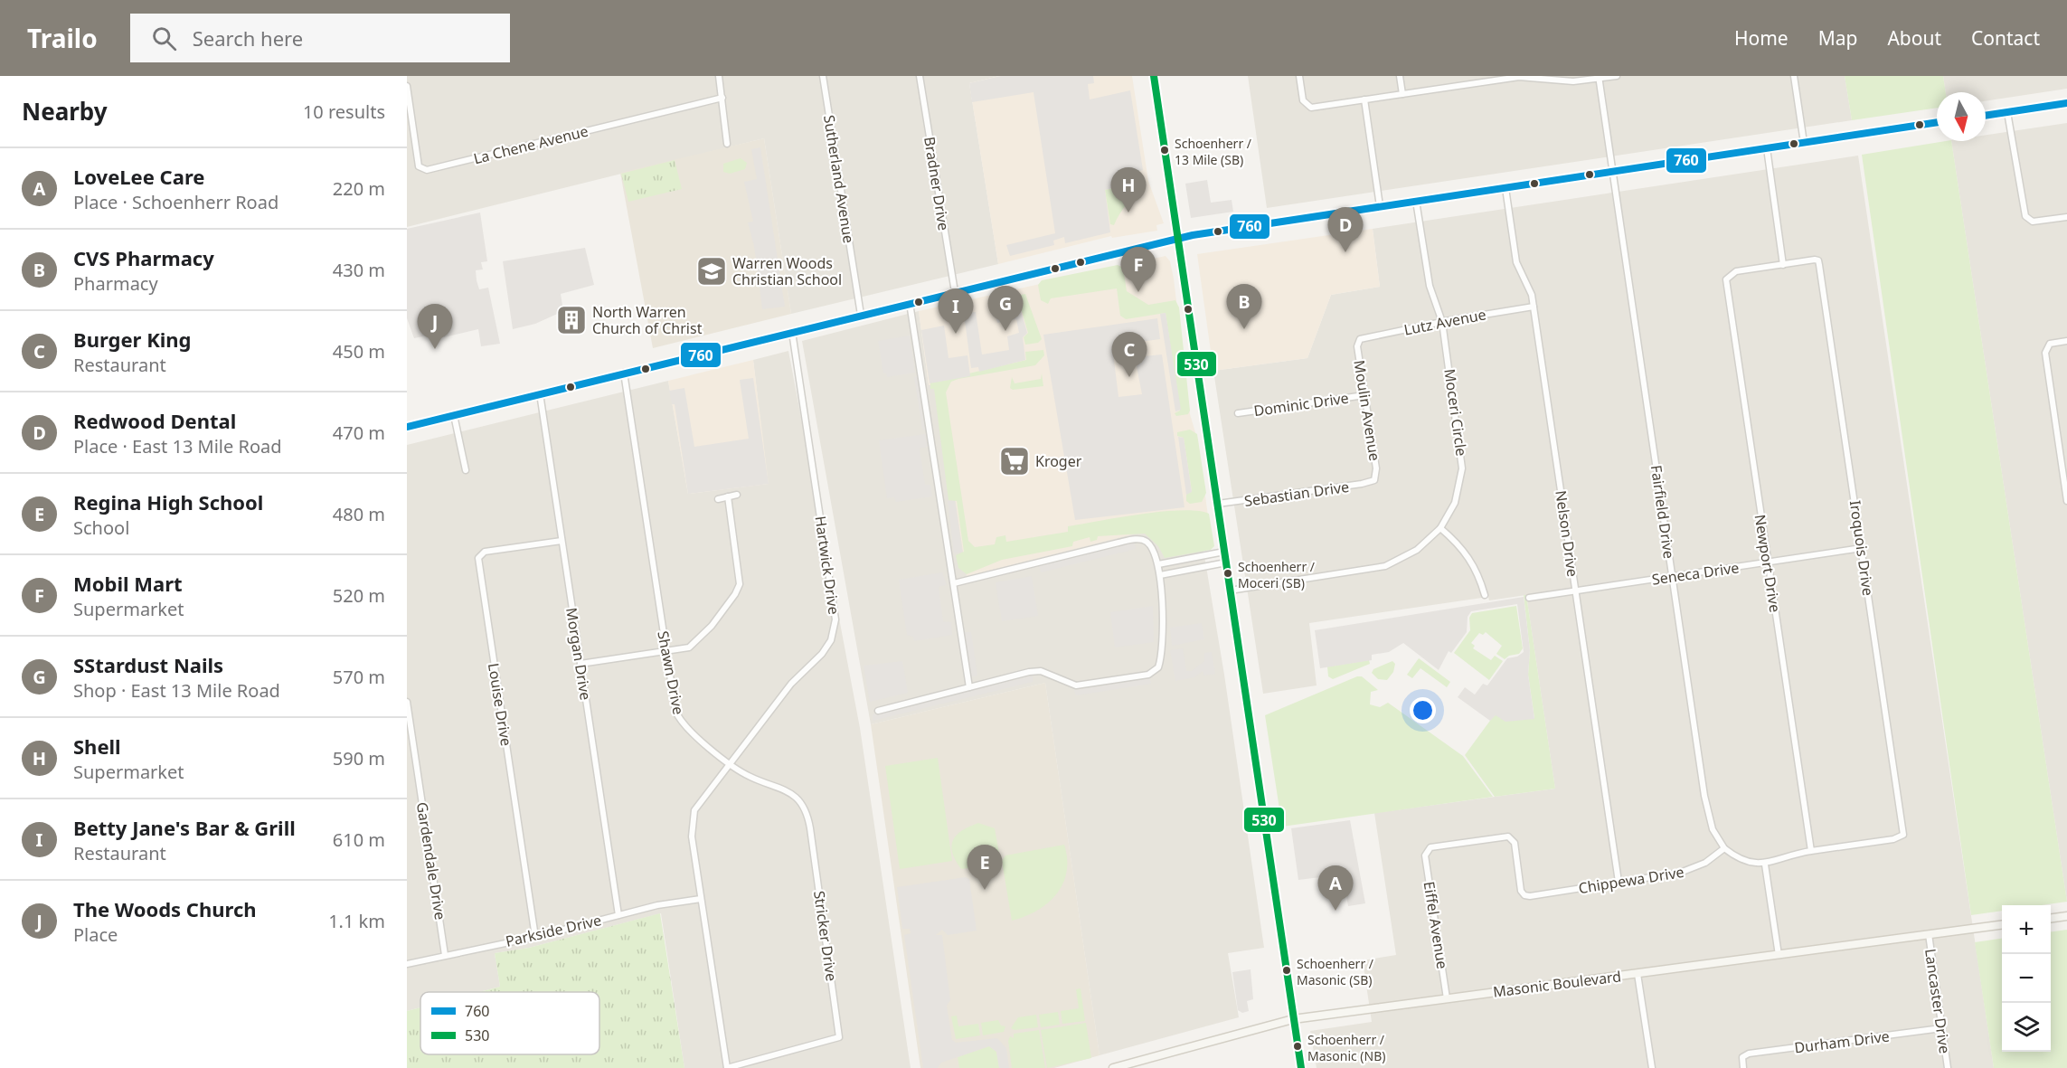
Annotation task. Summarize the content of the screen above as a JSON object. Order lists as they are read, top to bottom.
{
  "streets": {
    "main road": ["Masonic Boulevard"],
    "street": [
      "La Chene Avenue",
      "Sutherland Avenue",
      "Bradner Drive",
      "Lutz Avenue",
      "Dominic Drive",
      "Moulin Avenue",
      "Moceri Circle",
      "Sebastian Drive",
      "Fairfield Drive",
      "Nelson Drive",
      "Iroquois Drive",
      "Newport Drive",
      "Hartwick Drive",
      "Seneca Drive",
      "Morgan Drive",
      "Shawn Drive",
      "Louise Drive",
      "Gardendale Drive",
      "Chippewa Drive",
      "Eiffel Avenue",
      "Parkside Drive",
      "Stricker Drive",
      "Lancaster Drive",
      "Durham Drive"
    ]
  },
  "crossings": [
    ["Lutz Avenue", "Moulin Avenue"],
    ["Lutz Avenue", "Moceri Circle"],
    ["Lutz Avenue", "Nelson Drive"],
    ["Dominic Drive", "Moulin Avenue"],
    ["Moulin Avenue", "Sebastian Drive"],
    ["Fairfield Drive", "Seneca Drive"],
    ["Fairfield Drive", "Chippewa Drive"],
    ["Nelson Drive", "Seneca Drive"],
    ["Nelson Drive", "Chippewa Drive"],
    ["Iroquois Drive", "Newport Drive"],
    ["Iroquois Drive", "Seneca Drive"],
    ["Newport Drive", "Seneca Drive"],
    ["Hartwick Drive", "Shawn Drive"],
    ["Hartwick Drive", "Stricker Drive"],
    ["Morgan Drive", "Louise Drive"],
    ["Morgan Drive", "Parkside Drive"],
    ["Shawn Drive", "Stricker Drive"],
    ["Louise Drive", "Parkside Drive"],
    ["Gardendale Drive", "Parkside Drive"],
    ["Chippewa Drive", "Eiffel Avenue"],
    ["Eiffel Avenue", "Masonic Boulevard"],
    ["Masonic Boulevard", "Lancaster Drive"],
    ["Lancaster Drive", "Durham Drive"]
  ],
  "places": {
    "other": [
      "Schoenherr / 13 Mile (SB)",
      "Schoenherr / Moceri (SB)",
      "Schoenherr / Masonic (SB)",
      "Schoenherr / Masonic (NB)"
    ],
    "school or university": ["Warren Woods Christian School"],
    "building": ["North Warren Church of Christ"],
    "supermarket": ["Kroger"]
  },
  "lines": ["transit line 530", "transit line 760"],
  "legend": ["760", "530"],
  "north": "bottom",
  "page": {
    "header": "Trailo",
    "search": "Search here",
    "nav": [
      "Home",
      "Map",
      "About",
      "Contact"
    ],
    "heading": ["Nearby", "10 results"],
    "list": [
      {
        "mark": "A",
        "name": "LoveLee Care",
        "note": "Place · Schoenherr Road",
        "value": "220 m"
      },
      {
        "mark": "B",
        "name": "CVS Pharmacy",
        "note": "Pharmacy",
        "value": "430 m"
      },
      {
        "mark": "C",
        "name": "Burger King",
        "note": "Restaurant",
        "value": "450 m"
      },
      {
        "mark": "D",
        "name": "Redwood Dental",
        "note": "Place · East 13 Mile Road",
        "value": "470 m"
      },
      {
        "mark": "E",
        "name": "Regina High School",
        "note": "School",
        "value": "480 m"
      },
      {
        "mark": "F",
        "name": "Mobil Mart",
        "note": "Supermarket",
        "value": "520 m"
      },
      {
        "mark": "G",
        "name": "SStardust Nails",
        "note": "Shop · East 13 Mile Road",
        "value": "570 m"
      },
      {
        "mark": "H",
        "name": "Shell",
        "note": "Supermarket",
        "value": "590 m"
      },
      {
        "mark": "I",
        "name": "Betty Jane's Bar & Grill",
        "note": "Restaurant",
        "value": "610 m"
      },
      {
        "mark": "J",
        "name": "The Woods Church",
        "note": "Place",
        "value": "1.1 km"
      }
    ],
    "pins": [
      "H",
      "D",
      "F",
      "B",
      "G",
      "I",
      "J",
      "C",
      "E",
      "A"
    ],
    "map_buttons": ["+", "−"]
  }
}
